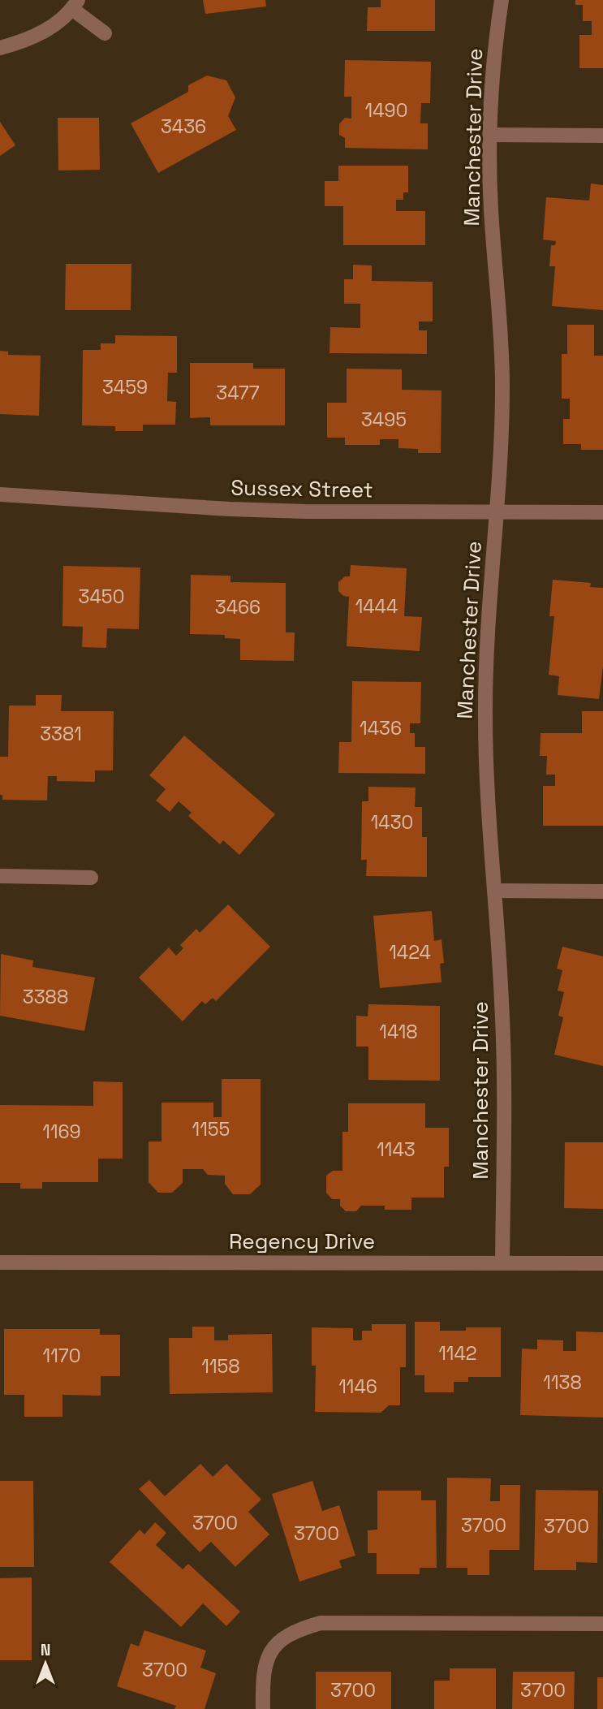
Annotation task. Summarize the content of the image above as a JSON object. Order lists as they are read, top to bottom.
{
  "streets": {
    "street": ["Manchester Drive", "Sussex Street", "Regency Drive"]
  },
  "crossings": [
    ["Manchester Drive", "Sussex Street"],
    ["Manchester Drive", "Regency Drive"]
  ],
  "house_numbers": [
    "1490",
    "3436",
    "3459",
    "3477",
    "3495",
    "3450",
    "1444",
    "3466",
    "1436",
    "3381",
    "1430",
    "1424",
    "3388",
    "1418",
    "1155",
    "1169",
    "1143",
    "1142",
    "1170",
    "1158",
    "1138",
    "1146",
    "3700",
    "3700",
    "3700",
    "3700",
    "3700",
    "3700",
    "3700"
  ],
  "north": "top"
}
